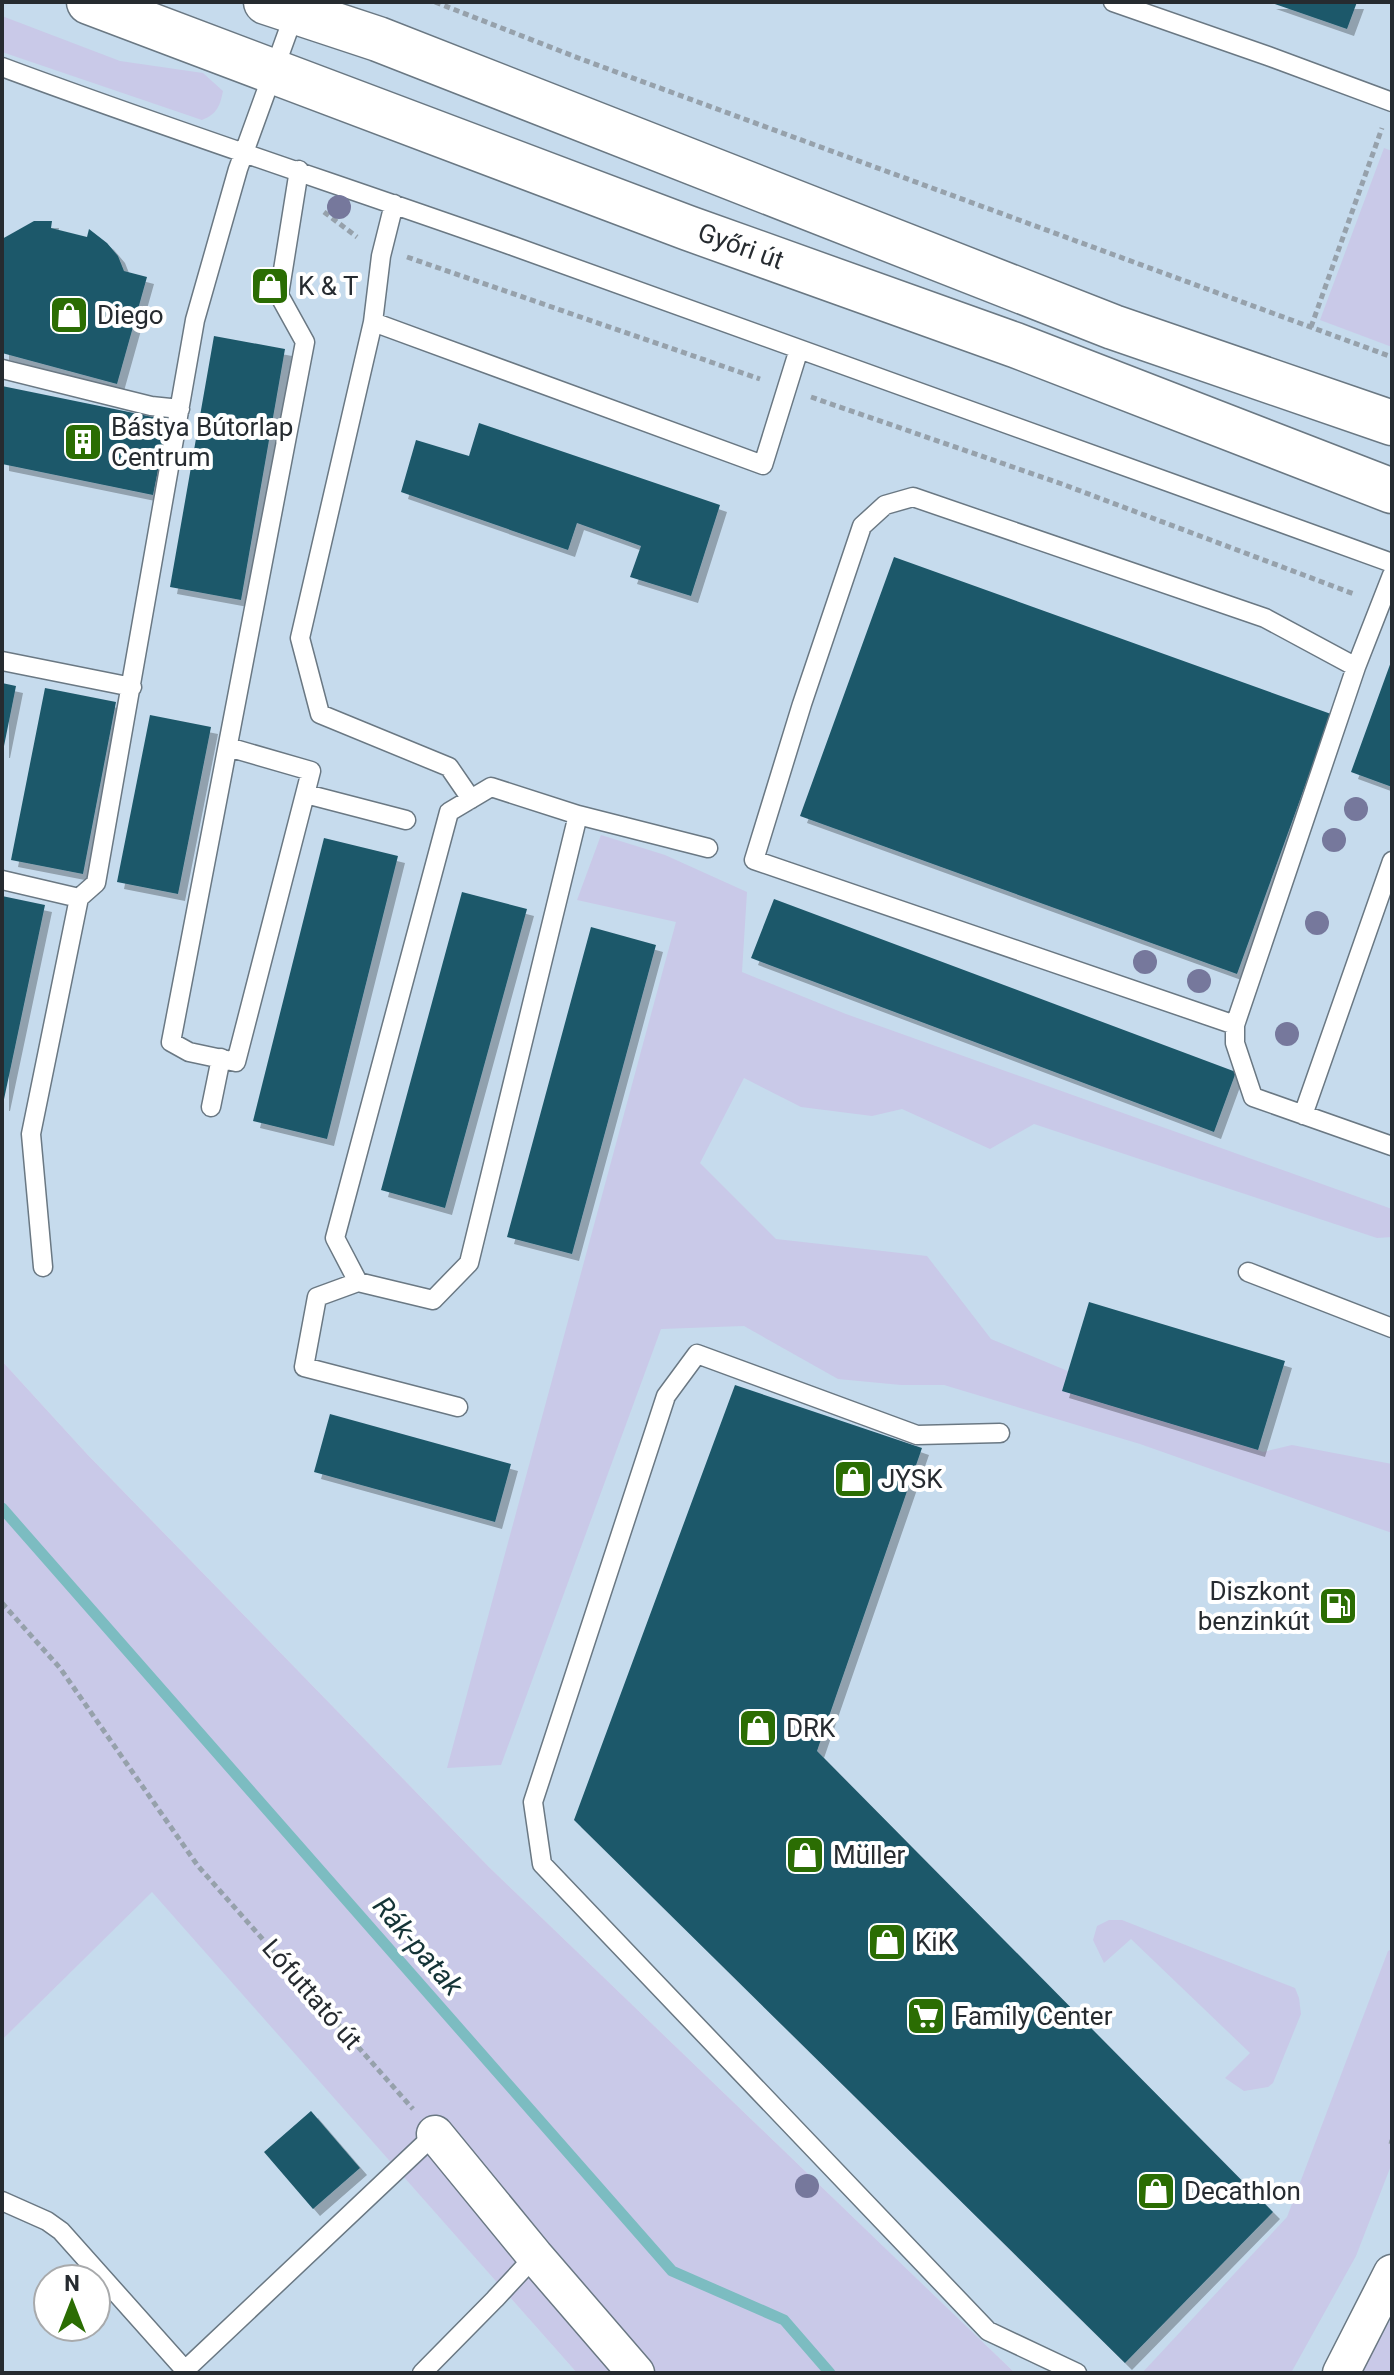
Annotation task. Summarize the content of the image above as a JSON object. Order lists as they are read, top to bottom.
{
  "streets": {
    "main road": ["Győri út"],
    "path": ["Lófuttató út"]
  },
  "water": ["Rák-patak"],
  "places": {
    "shop": [
      "K & T",
      "Diego",
      "JYSK",
      "DRK",
      "Müller",
      "KiK",
      "Decathlon"
    ],
    "building": ["Bástya Bútorlap Centrum"],
    "fuel station": ["Diszkont benzinkút"],
    "supermarket": ["Family Center"]
  },
  "north": "top"
}
